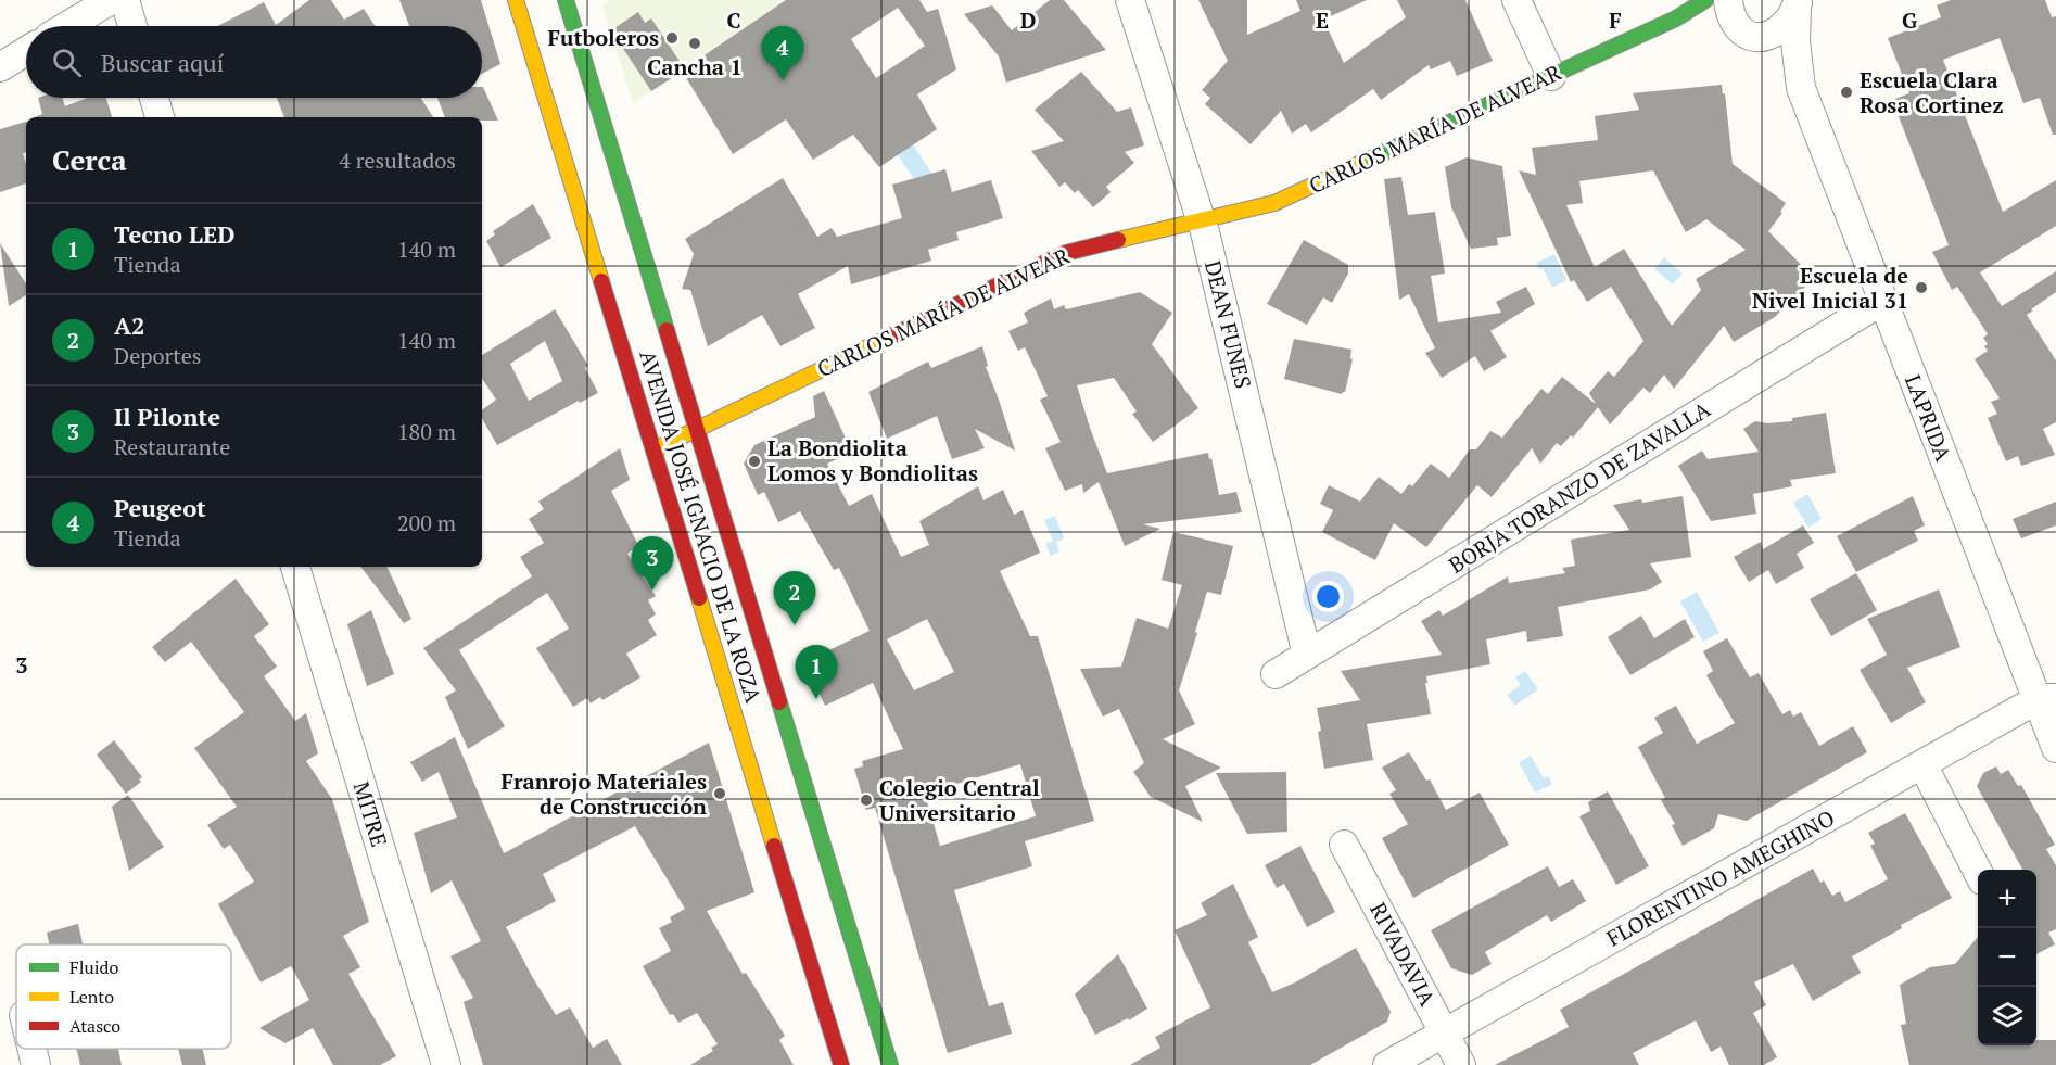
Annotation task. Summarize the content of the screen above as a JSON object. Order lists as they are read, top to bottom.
{
  "streets": {
    "main road": ["CARLOS MARÍA DE ALVEAR", "AVENIDA JOSÉ IGNACIO DE LA ROZA"],
    "street": [
      "DEAN FUNES",
      "LAPRIDA",
      "BORJA TORANZO DE ZAVALLA",
      "MITRE",
      "FLORENTINO AMEGHINO",
      "RIVADAVIA"
    ]
  },
  "crossings": [
    ["CARLOS MARÍA DE ALVEAR", "DEAN FUNES"],
    ["CARLOS MARÍA DE ALVEAR", "LAPRIDA"],
    ["CARLOS MARÍA DE ALVEAR", "AVENIDA JOSÉ IGNACIO DE LA ROZA"],
    ["DEAN FUNES", "BORJA TORANZO DE ZAVALLA"],
    ["LAPRIDA", "BORJA TORANZO DE ZAVALLA"],
    ["LAPRIDA", "FLORENTINO AMEGHINO"],
    ["FLORENTINO AMEGHINO", "RIVADAVIA"]
  ],
  "places": [
    "Futboleros",
    "Cancha 1",
    "Escuela Clara Rosa Cortinez",
    "Escuela de Nivel Inicial 31",
    "La Bondiolita Lomos y Bondiolitas",
    "Franrojo Materiales de Construcción",
    "Colegio Central Universitario"
  ],
  "legend": ["Fluido", "Lento", "Atasco"],
  "page": {
    "pins": [
      "4",
      "3",
      "2",
      "1"
    ],
    "search": "Buscar aquí",
    "heading": ["Cerca", "4 resultados"],
    "list": [
      {
        "mark": "1",
        "name": "Tecno LED",
        "note": "Tienda",
        "value": "140 m"
      },
      {
        "mark": "2",
        "name": "A2",
        "note": "Deportes",
        "value": "140 m"
      },
      {
        "mark": "3",
        "name": "Il Pilonte",
        "note": "Restaurante",
        "value": "180 m"
      },
      {
        "mark": "4",
        "name": "Peugeot",
        "note": "Tienda",
        "value": "200 m"
      }
    ],
    "map_buttons": ["+", "−"]
  },
  "grid": {
    "columns": [
      "C",
      "D",
      "E",
      "F",
      "G"
    ],
    "rows": ["3"]
  }
}
